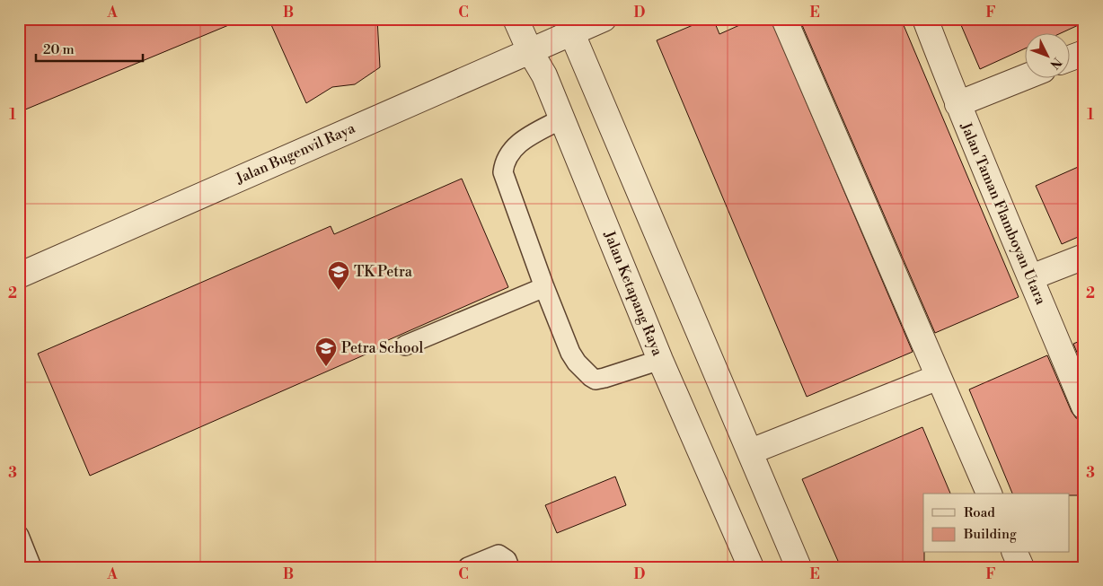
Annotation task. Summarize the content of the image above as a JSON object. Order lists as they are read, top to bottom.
{
  "streets": {
    "street": ["Jalan Bugenvil Raya", "Jalan Taman Flamboyan Utara", "Jalan Ketapang Raya"]
  },
  "crossings": [
    ["Jalan Bugenvil Raya", "Jalan Ketapang Raya"]
  ],
  "places": {
    "school or university": ["TK Petra", "Petra School"]
  },
  "legend": ["Road", "Building"],
  "scale_bar": "20 m",
  "north": "bottom right",
  "grid": {
    "columns": [
      "A",
      "B",
      "C",
      "D",
      "E",
      "F"
    ],
    "rows": ["1", "2", "3"]
  }
}
